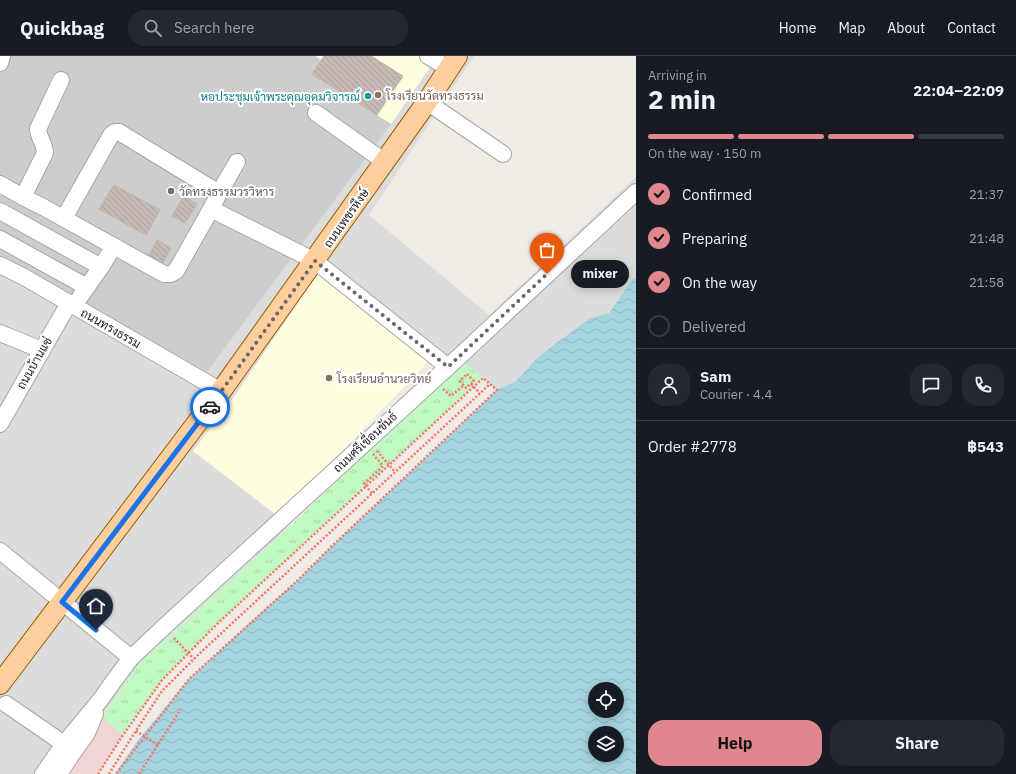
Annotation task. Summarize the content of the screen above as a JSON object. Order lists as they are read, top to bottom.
{
  "streets": {
    "main road": ["ถนนเพชรหึงษ์"],
    "street": ["ถนนทรงธรรม", "ถนนบ้านแซ่", "ถนนศรีเขื่อนขันธ์"]
  },
  "crossings": [
    ["ถนนเพชรหึงษ์", "ถนนทรงธรรม"],
    ["ถนนทรงธรรม", "ถนนบ้านแซ่"]
  ],
  "places": [
    "โรงเรียนวัดทรงธรรม",
    "หอประชุมเจ้าพระคุณอุดมวิจารณ์",
    "วัดทรงธรรมวรวิหาร",
    "mixer",
    "โรงเรียนอำนวยวิทย์"
  ],
  "page": {
    "header": "Quickbag",
    "search": "Search here",
    "nav": [
      "Home",
      "Map",
      "About",
      "Contact"
    ],
    "heading": ["2 min", "Arriving in", "22:04–22:09"],
    "panel": [
      "Sam",
      "Courier · 4.4",
      "Order #2778",
      "฿543"
    ],
    "bar": "On the way · 150 m",
    "list": [
      ["Confirmed", "21:37"],
      ["Preparing", "21:48"],
      ["On the way", "21:58"],
      "Delivered"
    ],
    "bubble": "mixer",
    "buttons": ["Help", "Share"]
  }
}
